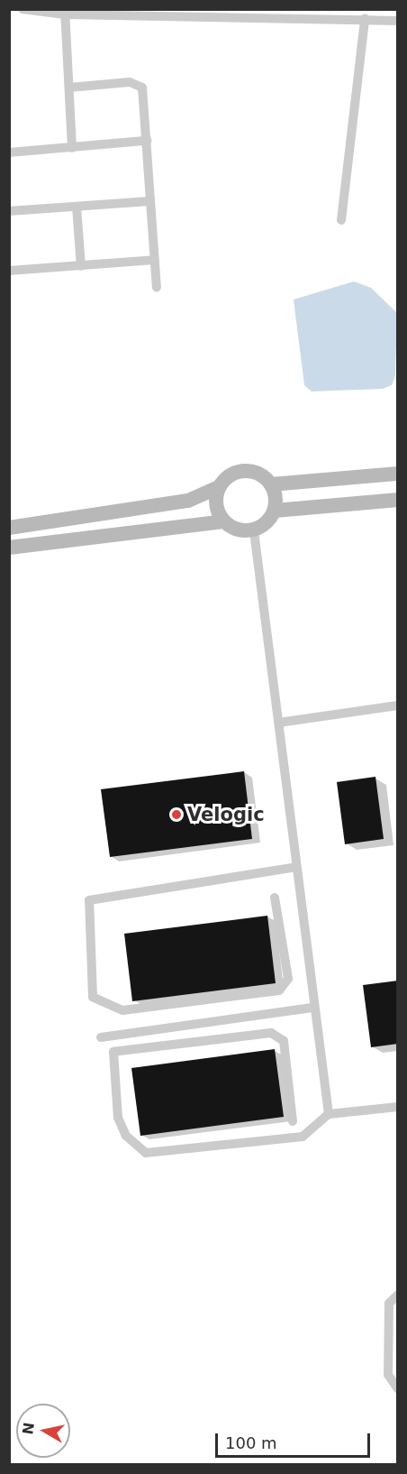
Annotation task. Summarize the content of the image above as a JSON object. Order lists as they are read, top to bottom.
{
  "places": ["Velogic"],
  "scale_bar": "100 m",
  "north": "left"
}
